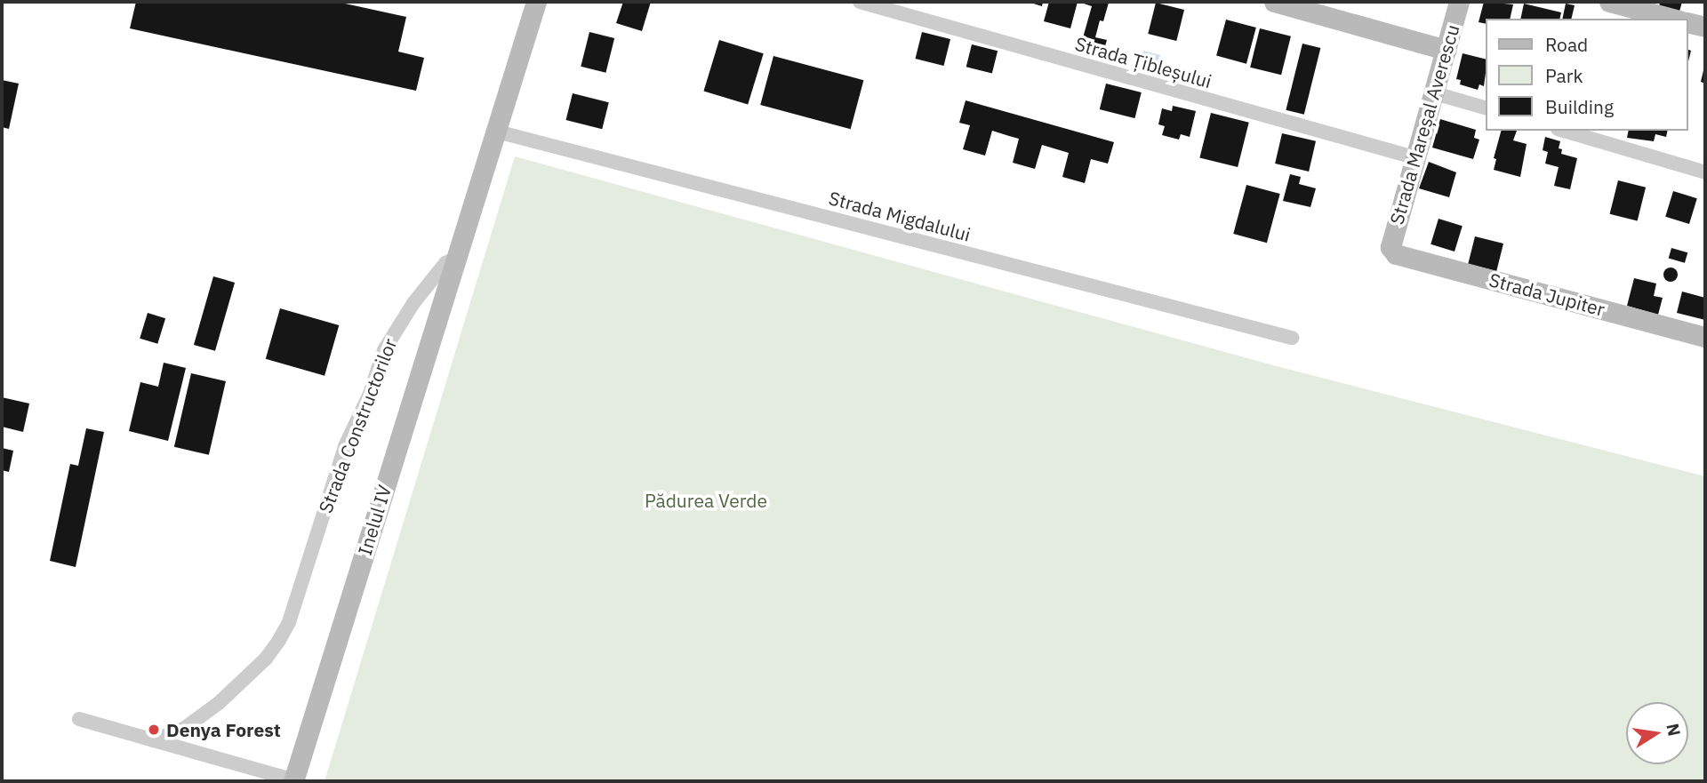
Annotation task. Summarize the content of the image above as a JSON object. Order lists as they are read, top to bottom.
{
  "streets": {
    "street": [
      "Strada Țibleșului",
      "Strada Mareșal Averescu",
      "Strada Migdalului",
      "Strada Jupiter",
      "Strada Constructorilor",
      "Inelul IV"
    ]
  },
  "crossings": [
    ["Strada Țibleșului", "Strada Mareșal Averescu"],
    ["Strada Mareșal Averescu", "Strada Jupiter"],
    ["Strada Constructorilor", "Inelul IV"]
  ],
  "parks": ["Pădurea Verde"],
  "places": ["Denya Forest"],
  "legend": ["Road", "Park", "Building"],
  "north": "right"
}
